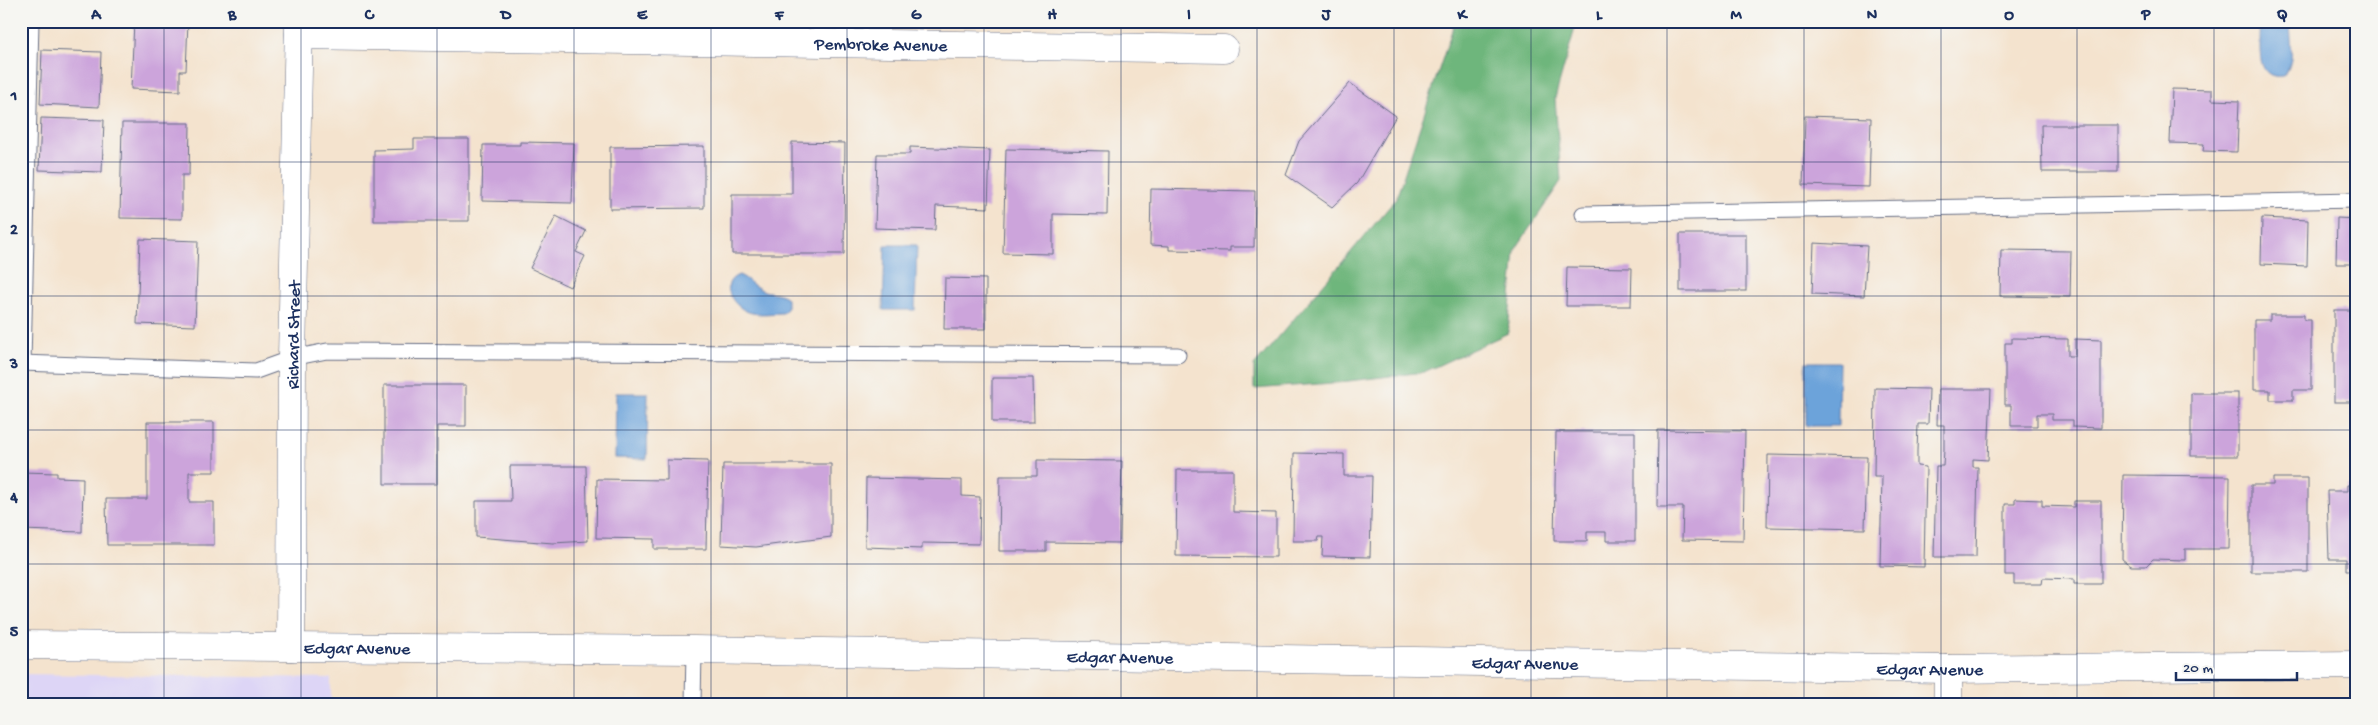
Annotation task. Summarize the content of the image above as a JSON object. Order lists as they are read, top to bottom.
{
  "streets": {
    "street": ["Pembroke Avenue", "Richard Street", "Edgar Avenue"]
  },
  "crossings": [
    ["Pembroke Avenue", "Richard Street"],
    ["Richard Street", "Edgar Avenue"]
  ],
  "scale_bar": "20 m",
  "grid": {
    "columns": [
      "A",
      "B",
      "C",
      "D",
      "E",
      "F",
      "G",
      "H",
      "I",
      "J",
      "K",
      "L",
      "M",
      "N",
      "O",
      "P",
      "Q"
    ],
    "rows": [
      "1",
      "2",
      "3",
      "4",
      "5"
    ]
  }
}
